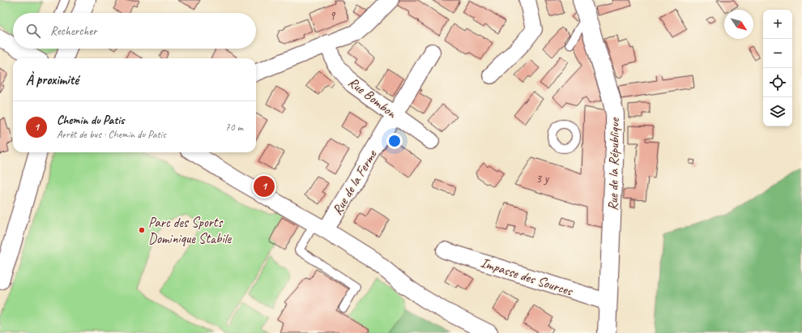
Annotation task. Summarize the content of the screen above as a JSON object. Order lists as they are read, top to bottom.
{
  "streets": {
    "street": [
      "Rue Bombon",
      "Rue de la République",
      "Rue de la Ferme",
      "Impasse des Sources"
    ]
  },
  "crossings": [
    ["Rue Bombon", "Rue de la Ferme"],
    ["Rue de la République", "Impasse des Sources"]
  ],
  "places": ["Parc des Sports Dominique Stabile"],
  "house_numbers": ["9", "3 y"],
  "north": "bottom right",
  "page": {
    "map_buttons": ["+", "−"],
    "search": "Rechercher",
    "heading": "À proximité",
    "list": [
      {
        "mark": "1",
        "name": "Chemin du Patis",
        "note": "Arrêt de bus · Chemin du Patis",
        "value": "70 m"
      }
    ],
    "pins": "1"
  }
}
